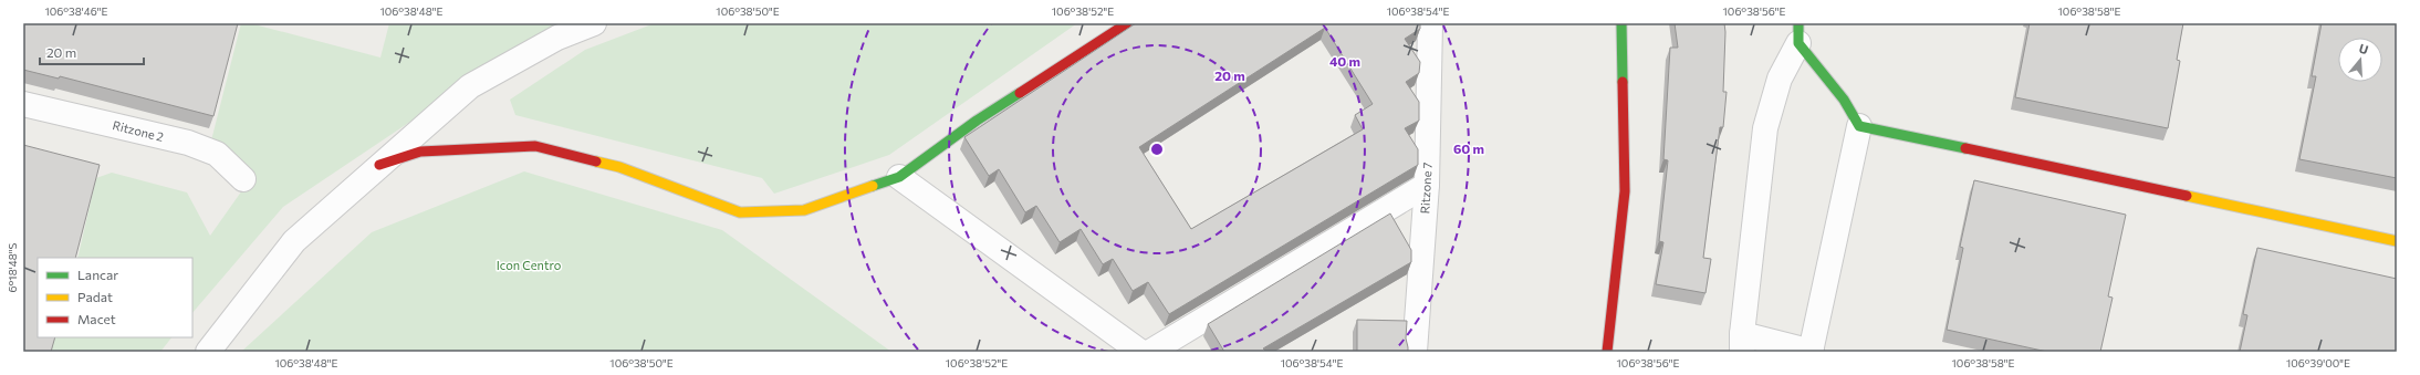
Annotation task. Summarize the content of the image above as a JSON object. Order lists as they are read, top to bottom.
{
  "streets": {
    "street": ["Ritzone 2", "Ritzone 7"]
  },
  "parks": ["Icon Centro"],
  "legend": ["Lancar", "Padat", "Macet"],
  "scale_bar": "20 m",
  "north": "top",
  "coordinates": [
    "106°38'46\"E",
    "106°38'48\"E",
    "106°38'50\"E",
    "106°38'52\"E",
    "106°38'54\"E",
    "106°38'56\"E",
    "106°38'58\"E",
    "6°18'48\"S",
    "106°39'00\"E"
  ],
  "rings": ["40 m", "20 m", "60 m"]
}
